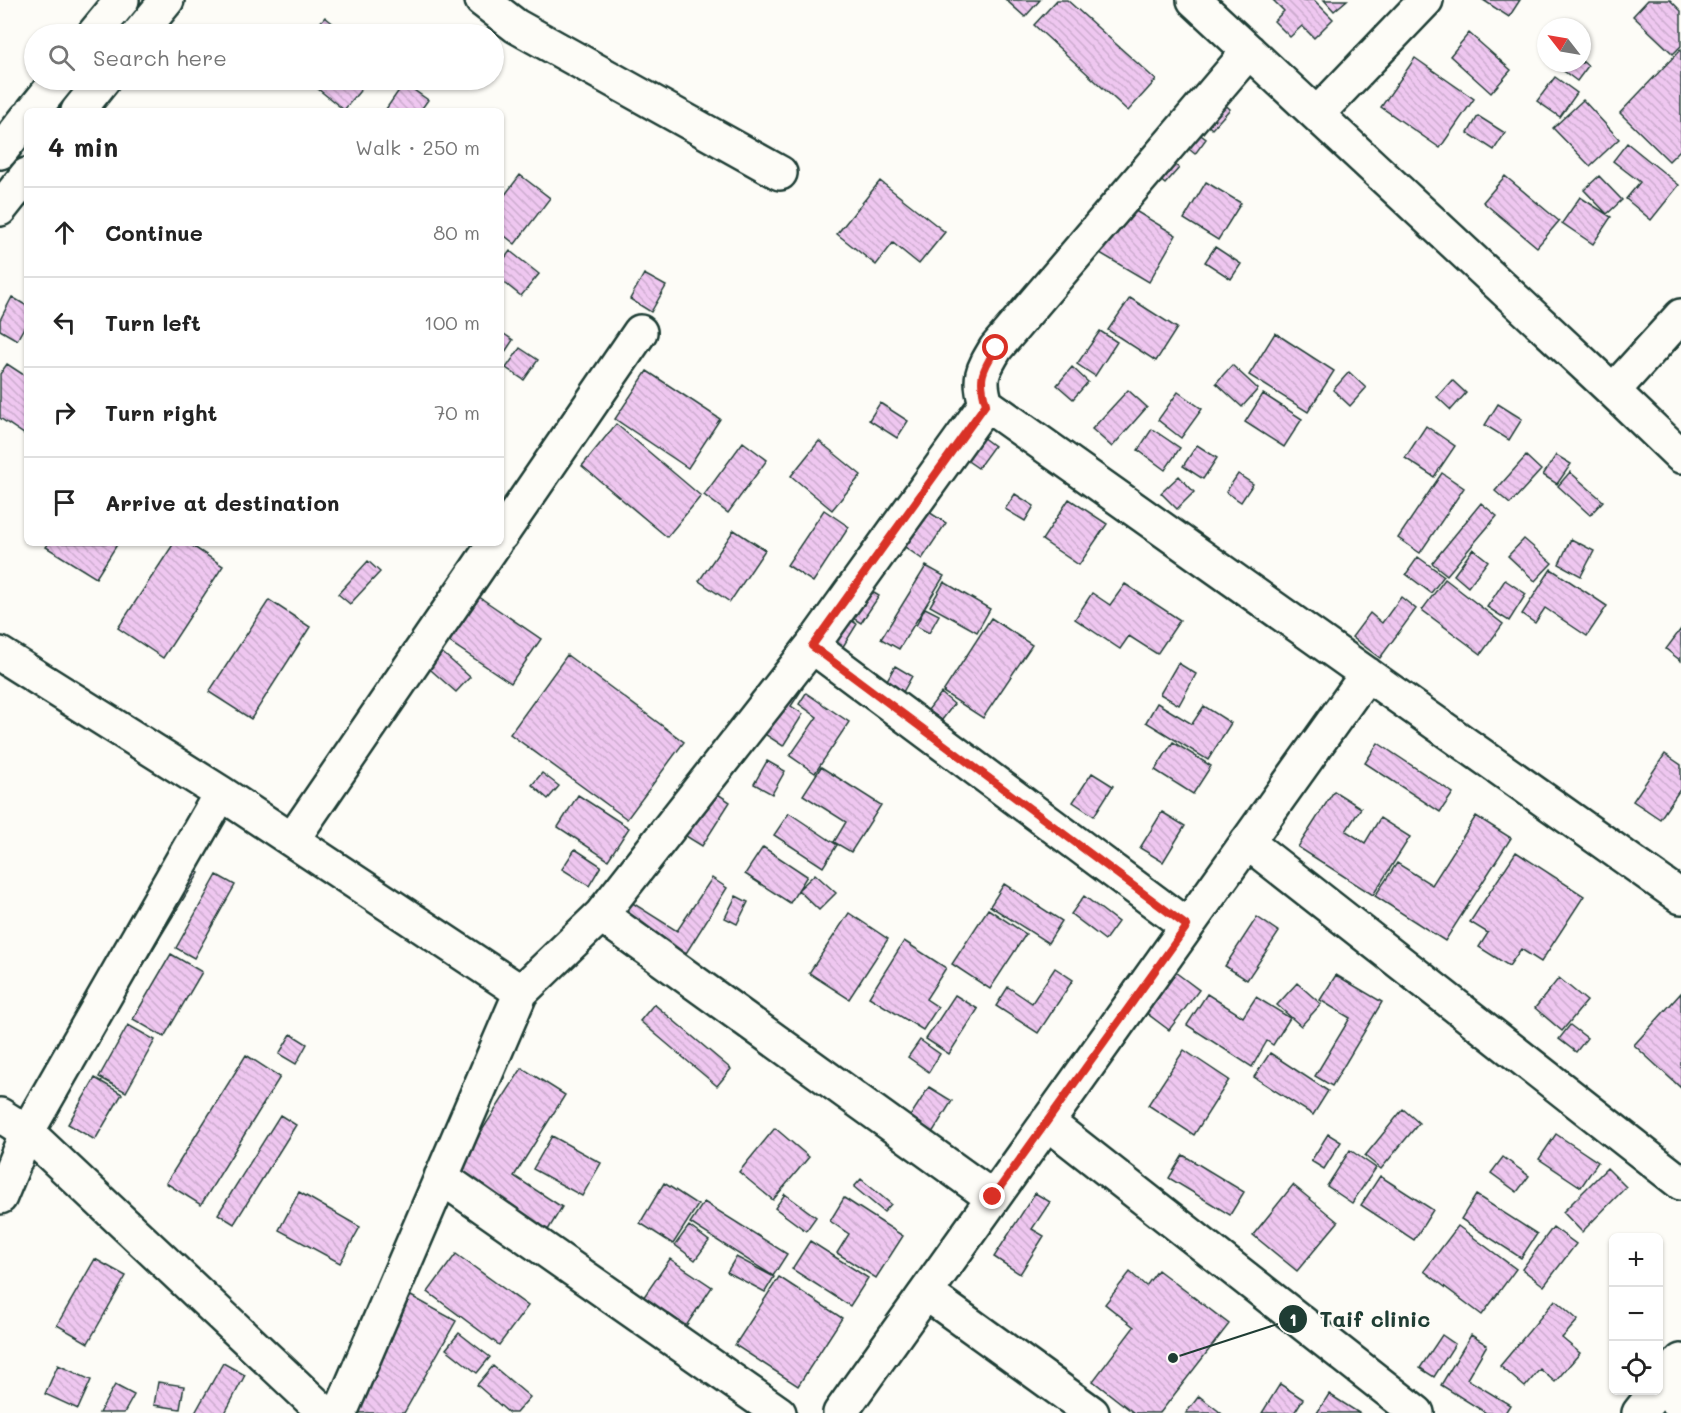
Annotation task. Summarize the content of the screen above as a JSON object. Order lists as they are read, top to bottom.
{
  "places": ["Taif clinic"],
  "north": "top left",
  "page": {
    "search": "Search here",
    "heading": ["4 min", "Walk · 250 m"],
    "list": [
      ["Continue", "80 m"],
      ["Turn left", "100 m"],
      ["Turn right", "70 m"],
      "Arrive at destination"
    ],
    "map_buttons": ["+", "−"]
  }
}
